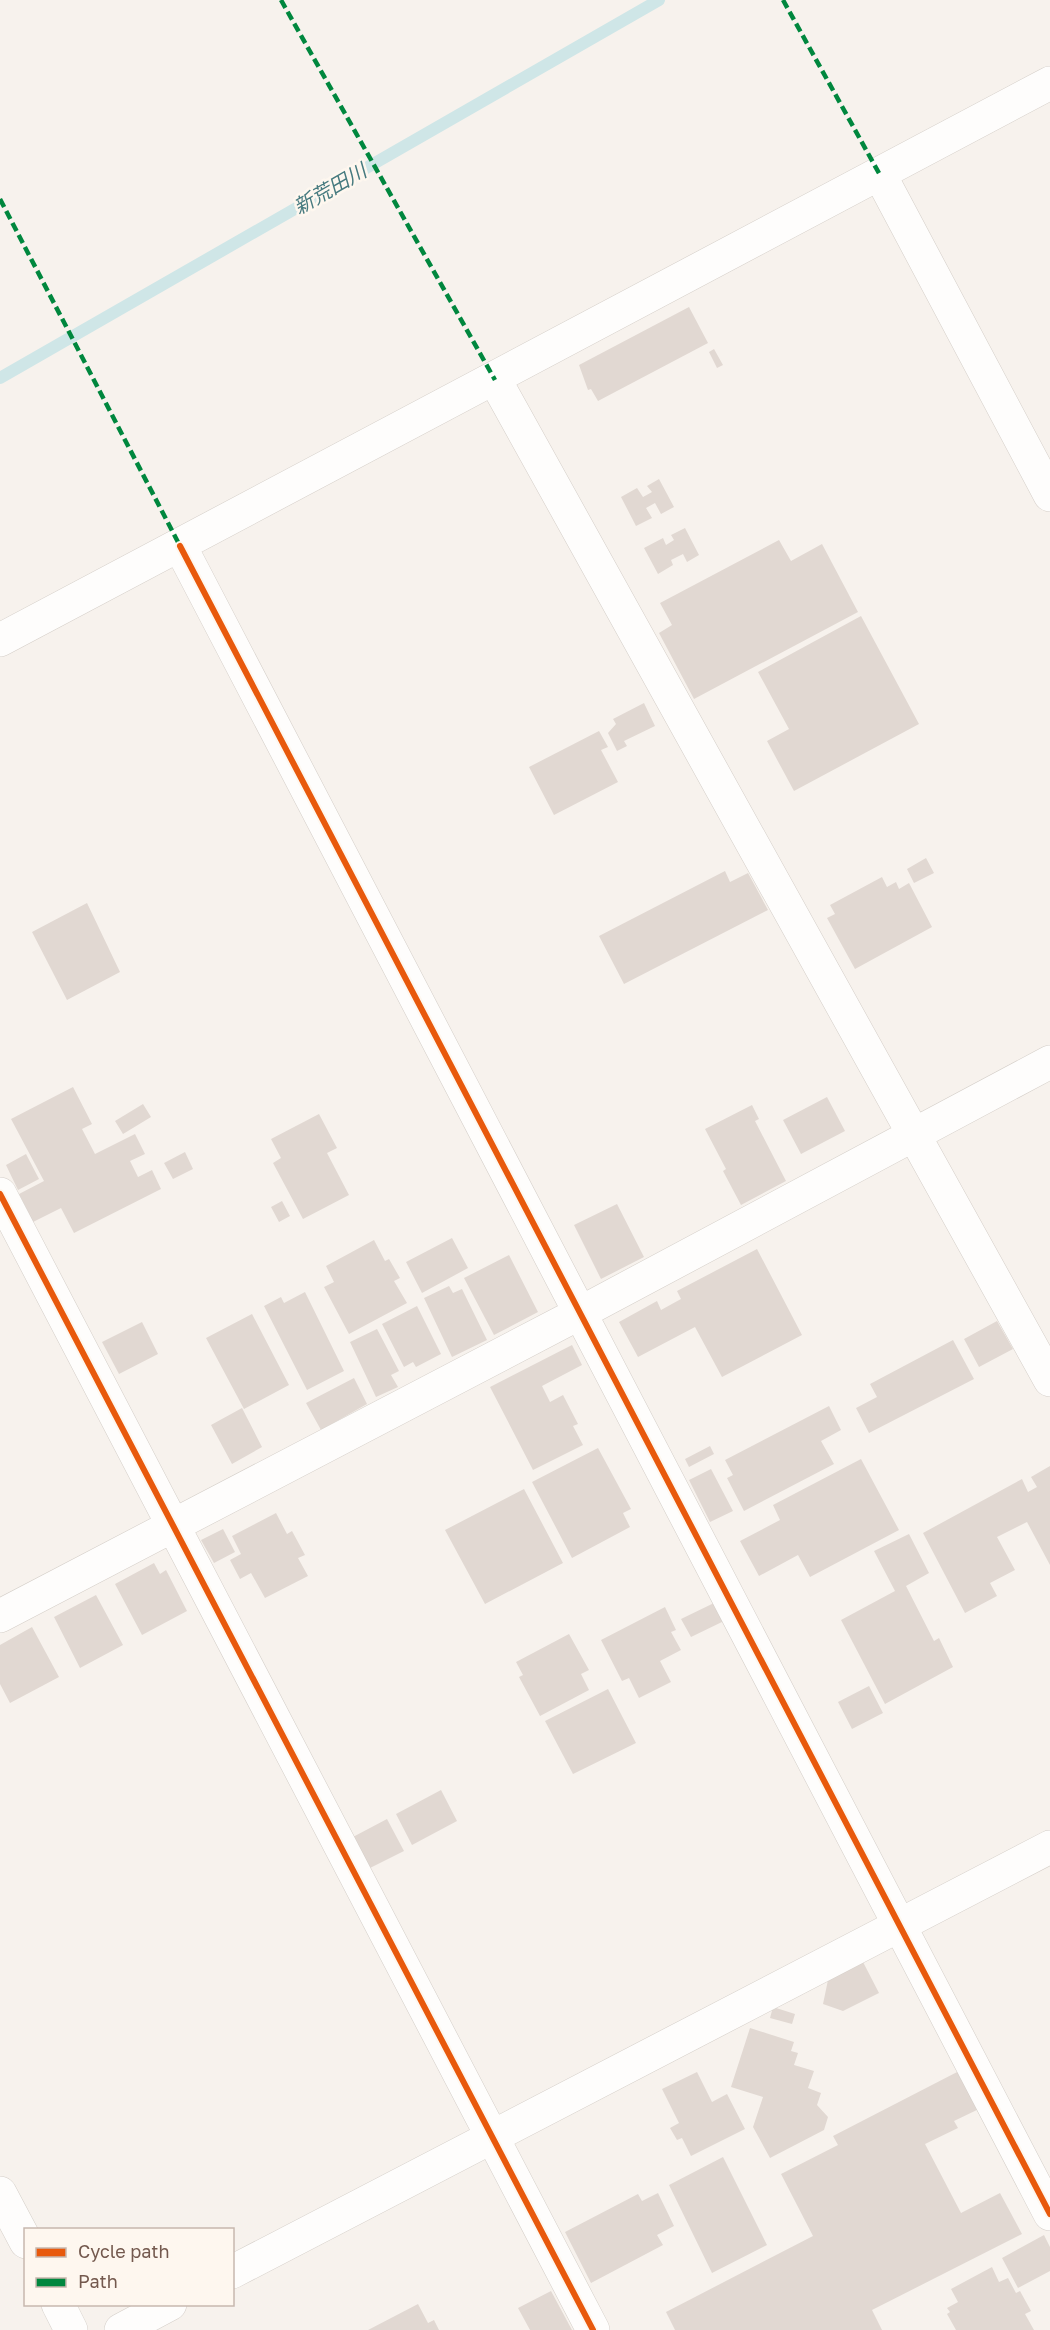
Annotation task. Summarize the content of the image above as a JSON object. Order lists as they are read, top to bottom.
{
  "water": ["新荒田川"],
  "legend": ["Cycle path", "Path"]
}
